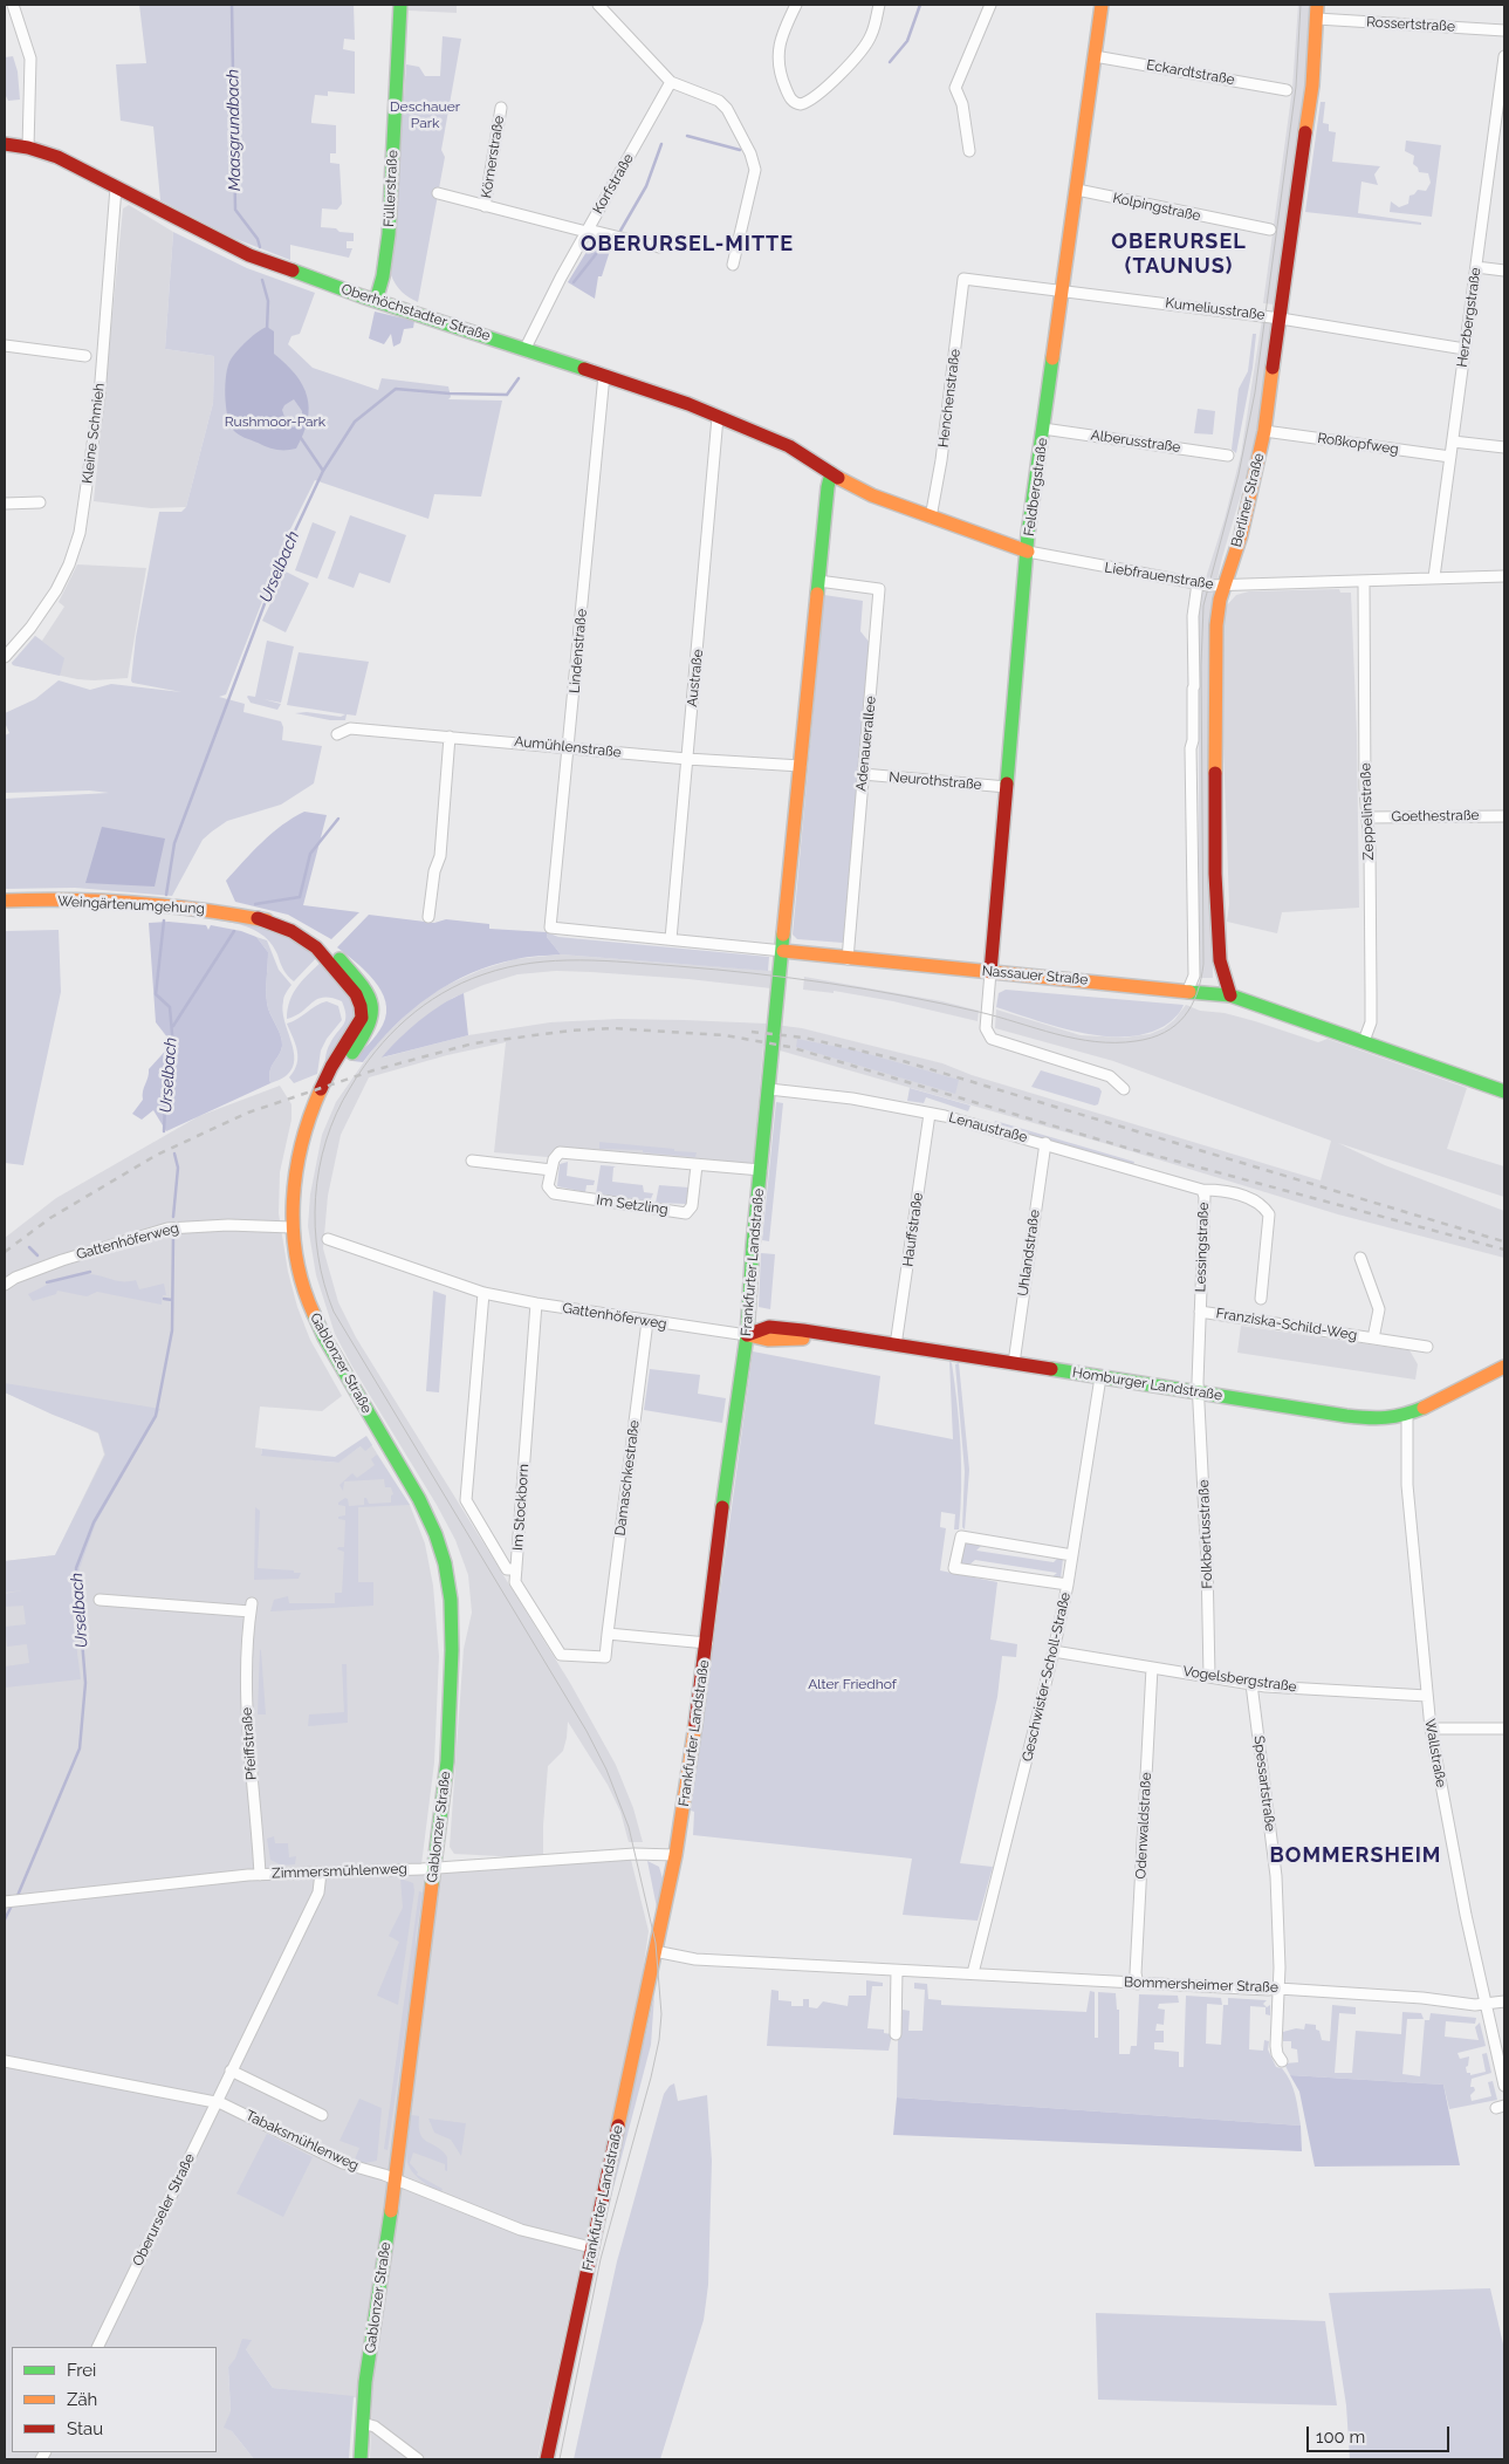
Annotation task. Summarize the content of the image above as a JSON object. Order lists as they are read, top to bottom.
{
  "streets": {
    "main road": [
      "Füllerstraße",
      "Oberhöchstadter Straße",
      "Feldbergstraße",
      "Berliner Straße",
      "Liebfrauenstraße",
      "Weingärtenumgehung",
      "Nassauer Straße",
      "Frankfurter Landstraße",
      "Gablonzer Straße",
      "Homburger Landstraße"
    ],
    "street": [
      "Rossertstraße",
      "Eckardtstraße",
      "Körnerstraße",
      "Korfstraße",
      "Kolpingstraße",
      "Kumeliusstraße",
      "Herzbergstraße",
      "Henchenstraße",
      "Kleine Schmieh",
      "Alberusstraße",
      "Roßkopfweg",
      "Lindenstraße",
      "Austraße",
      "Adenauerallee",
      "Aumühlenstraße",
      "Neurothstraße",
      "Zeppelinstraße",
      "Goethestraße",
      "Lenaustraße",
      "Im Setzling",
      "Hauffstraße",
      "Gattenhöferweg",
      "Lessingstraße",
      "Uhlandstraße",
      "Franziska-Schild-Weg",
      "Damaschkestraße",
      "Im Stockborn",
      "Folkbertusstraße",
      "Geschwister-Scholl-Straße",
      "Vogelsbergstraße",
      "Pfeiffstraße",
      "Wallstraße",
      "Spessartstraße",
      "Odenwaldstraße",
      "Zimmersmühlenweg",
      "Bommersheimer Straße",
      "Tabaksmühlenweg",
      "Oberurseler Straße"
    ]
  },
  "crossings": [
    ["Rossertstraße", "Berliner Straße"],
    ["Eckardtstraße", "Feldbergstraße"],
    ["Körnerstraße", "Korfstraße"],
    ["Korfstraße", "Oberhöchstadter Straße"],
    ["Füllerstraße", "Oberhöchstadter Straße"],
    ["Kolpingstraße", "Feldbergstraße"],
    ["Kumeliusstraße", "Herzbergstraße"],
    ["Kumeliusstraße", "Henchenstraße"],
    ["Kumeliusstraße", "Feldbergstraße"],
    ["Kumeliusstraße", "Berliner Straße"],
    ["Oberhöchstadter Straße", "Kleine Schmieh"],
    ["Oberhöchstadter Straße", "Liebfrauenstraße"],
    ["Oberhöchstadter Straße", "Lindenstraße"],
    ["Oberhöchstadter Straße", "Austraße"],
    ["Herzbergstraße", "Roßkopfweg"],
    ["Herzbergstraße", "Liebfrauenstraße"],
    ["Henchenstraße", "Liebfrauenstraße"],
    ["Alberusstraße", "Feldbergstraße"],
    ["Roßkopfweg", "Berliner Straße"],
    ["Feldbergstraße", "Liebfrauenstraße"],
    ["Feldbergstraße", "Neurothstraße"],
    ["Feldbergstraße", "Nassauer Straße"],
    ["Berliner Straße", "Liebfrauenstraße"],
    ["Berliner Straße", "Nassauer Straße"],
    ["Liebfrauenstraße", "Zeppelinstraße"],
    ["Lindenstraße", "Aumühlenstraße"],
    ["Lindenstraße", "Nassauer Straße"],
    ["Austraße", "Aumühlenstraße"],
    ["Austraße", "Nassauer Straße"],
    ["Adenauerallee", "Neurothstraße"],
    ["Adenauerallee", "Nassauer Straße"],
    ["Zeppelinstraße", "Goethestraße"],
    ["Zeppelinstraße", "Nassauer Straße"],
    ["Weingärtenumgehung", "Gattenhöferweg"],
    ["Weingärtenumgehung", "Gablonzer Straße"],
    ["Nassauer Straße", "Frankfurter Landstraße"],
    ["Lenaustraße", "Hauffstraße"],
    ["Lenaustraße", "Lessingstraße"],
    ["Lenaustraße", "Uhlandstraße"],
    ["Lenaustraße", "Frankfurter Landstraße"],
    ["Hauffstraße", "Homburger Landstraße"],
    ["Gattenhöferweg", "Frankfurter Landstraße"],
    ["Gattenhöferweg", "Gablonzer Straße"],
    ["Gattenhöferweg", "Homburger Landstraße"],
    ["Gattenhöferweg", "Damaschkestraße"],
    ["Gattenhöferweg", "Im Stockborn"],
    ["Lessingstraße", "Franziska-Schild-Weg"],
    ["Lessingstraße", "Homburger Landstraße"],
    ["Lessingstraße", "Folkbertusstraße"],
    ["Uhlandstraße", "Homburger Landstraße"],
    ["Frankfurter Landstraße", "Homburger Landstraße"],
    ["Frankfurter Landstraße", "Zimmersmühlenweg"],
    ["Frankfurter Landstraße", "Bommersheimer Straße"],
    ["Frankfurter Landstraße", "Tabaksmühlenweg"],
    ["Gablonzer Straße", "Zimmersmühlenweg"],
    ["Gablonzer Straße", "Tabaksmühlenweg"],
    ["Homburger Landstraße", "Folkbertusstraße"],
    ["Homburger Landstraße", "Geschwister-Scholl-Straße"],
    ["Homburger Landstraße", "Wallstraße"],
    ["Damaschkestraße", "Im Stockborn"],
    ["Folkbertusstraße", "Vogelsbergstraße"],
    ["Geschwister-Scholl-Straße", "Vogelsbergstraße"],
    ["Geschwister-Scholl-Straße", "Bommersheimer Straße"],
    ["Vogelsbergstraße", "Wallstraße"],
    ["Vogelsbergstraße", "Spessartstraße"],
    ["Vogelsbergstraße", "Odenwaldstraße"],
    ["Pfeiffstraße", "Zimmersmühlenweg"],
    ["Wallstraße", "Bommersheimer Straße"],
    ["Spessartstraße", "Bommersheimer Straße"],
    ["Odenwaldstraße", "Bommersheimer Straße"],
    ["Zimmersmühlenweg", "Oberurseler Straße"],
    ["Tabaksmühlenweg", "Oberurseler Straße"]
  ],
  "districts": ["OBERURSEL (TAUNUS)", "OBERURSEL-MITTE", "BOMMERSHEIM"],
  "water": ["Maasgrundbach", "Urselbach"],
  "parks": ["Deschauer Park", "Rushmoor-Park", "Alter Friedhof"],
  "legend": ["Frei", "Zäh", "Stau"],
  "scale_bar": "100 m"
}
